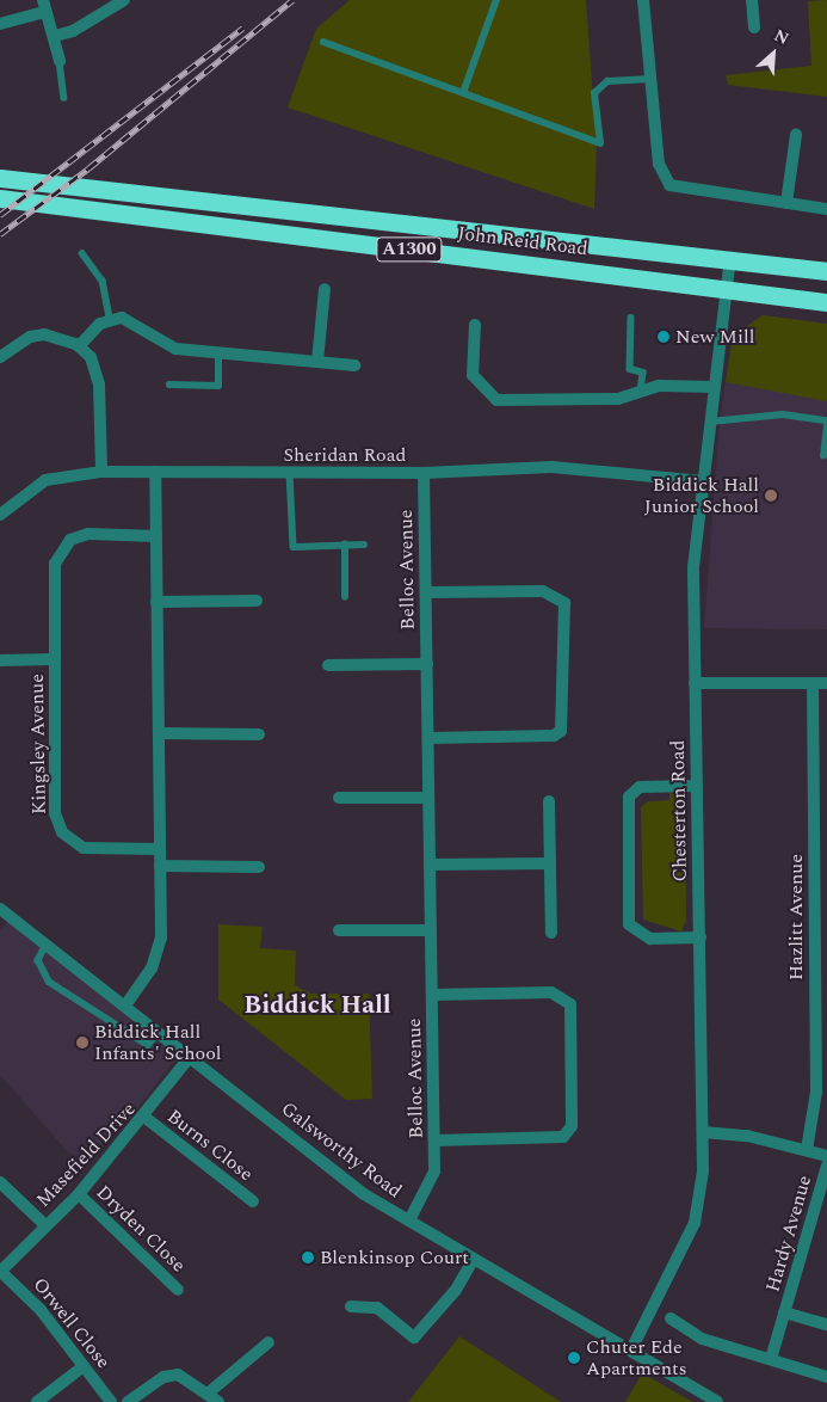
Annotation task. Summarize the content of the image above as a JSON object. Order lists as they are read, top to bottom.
{
  "streets": {
    "highway": ["John Reid Road", "A1300"],
    "street": [
      "Sheridan Road",
      "Belloc Avenue",
      "Kingsley Avenue",
      "Chesterton Road",
      "Hazlitt Avenue",
      "Burns Close",
      "Galsworthy Road",
      "Masefield Drive",
      "Dryden Close",
      "Hardy Avenue",
      "Orwell Close"
    ]
  },
  "crossings": [
    ["John Reid Road", "Chesterton Road"],
    ["Sheridan Road", "Belloc Avenue"],
    ["Sheridan Road", "Chesterton Road"],
    ["Belloc Avenue", "Galsworthy Road"],
    ["Chesterton Road", "Galsworthy Road"],
    ["Burns Close", "Masefield Drive"],
    ["Galsworthy Road", "Masefield Drive"],
    ["Masefield Drive", "Dryden Close"],
    ["Masefield Drive", "Orwell Close"]
  ],
  "districts": ["Biddick Hall"],
  "places": [
    "New Mill",
    "Biddick Hall Junior School",
    "Biddick Hall Infants' School",
    "Blenkinsop Court",
    "Chuter Ede Apartments"
  ],
  "north": "top right"
}
